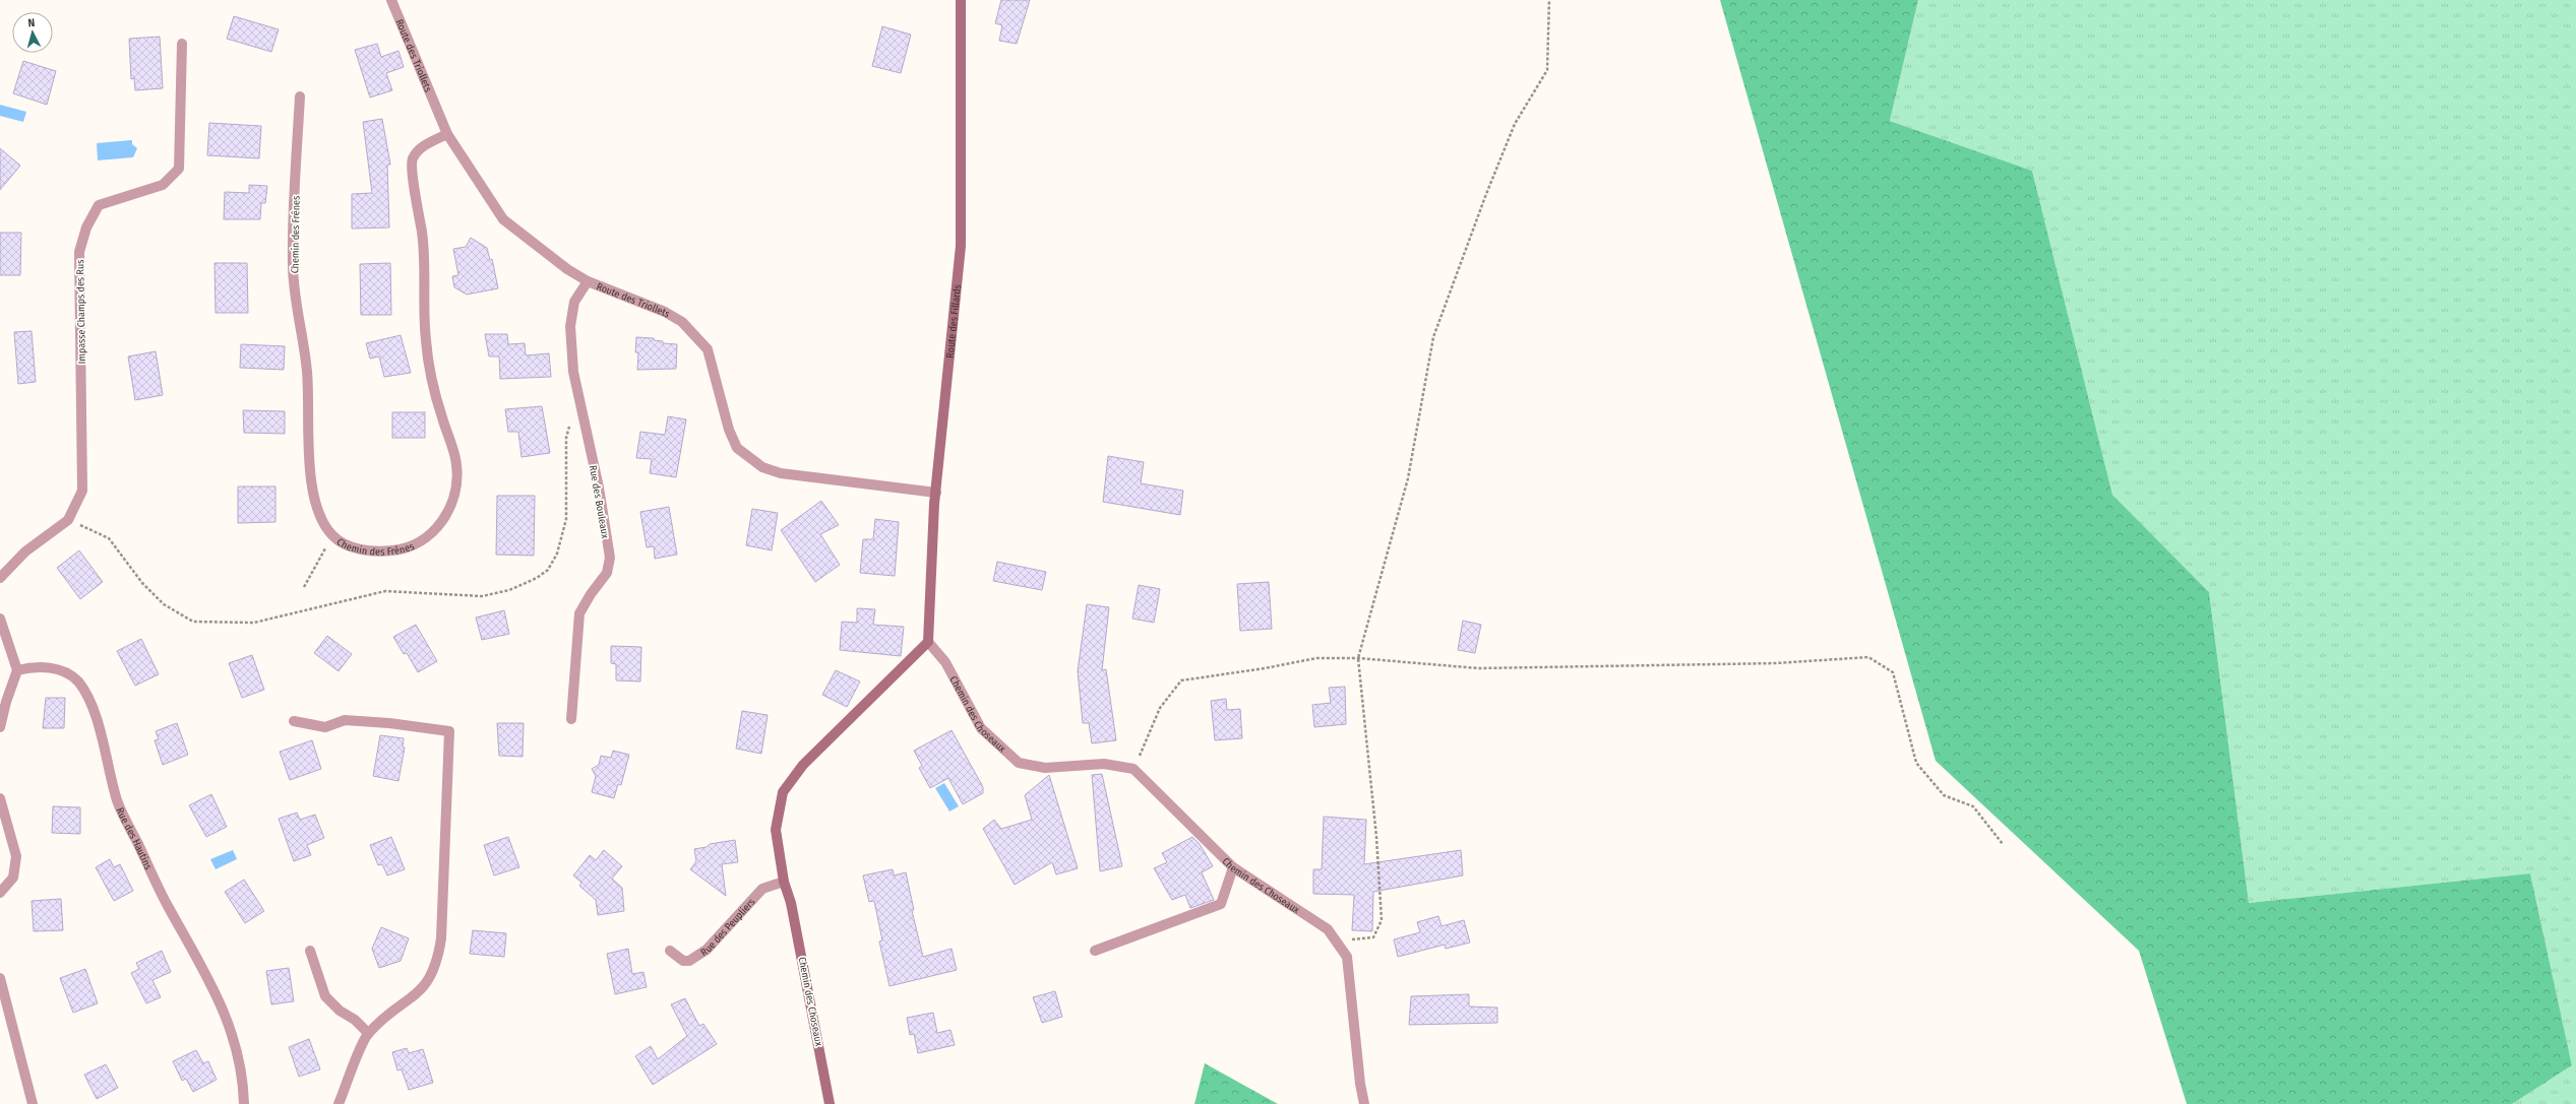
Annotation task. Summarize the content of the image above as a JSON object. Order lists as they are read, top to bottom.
{
  "streets": {
    "street": [
      "Route des Triollets",
      "Chemin des Frênes",
      "Impasse Champs des Rus",
      "Route des Fillards",
      "Rue des Bouleaux",
      "Chemin des Choseaux",
      "Rue des Hautins",
      "Rue des Peupliers"
    ]
  },
  "crossings": [
    ["Route des Triollets", "Chemin des Frênes"],
    ["Route des Triollets", "Route des Fillards"],
    ["Route des Triollets", "Rue des Bouleaux"],
    ["Route des Fillards", "Chemin des Choseaux"],
    ["Chemin des Choseaux", "Rue des Peupliers"]
  ],
  "north": "top"
}
